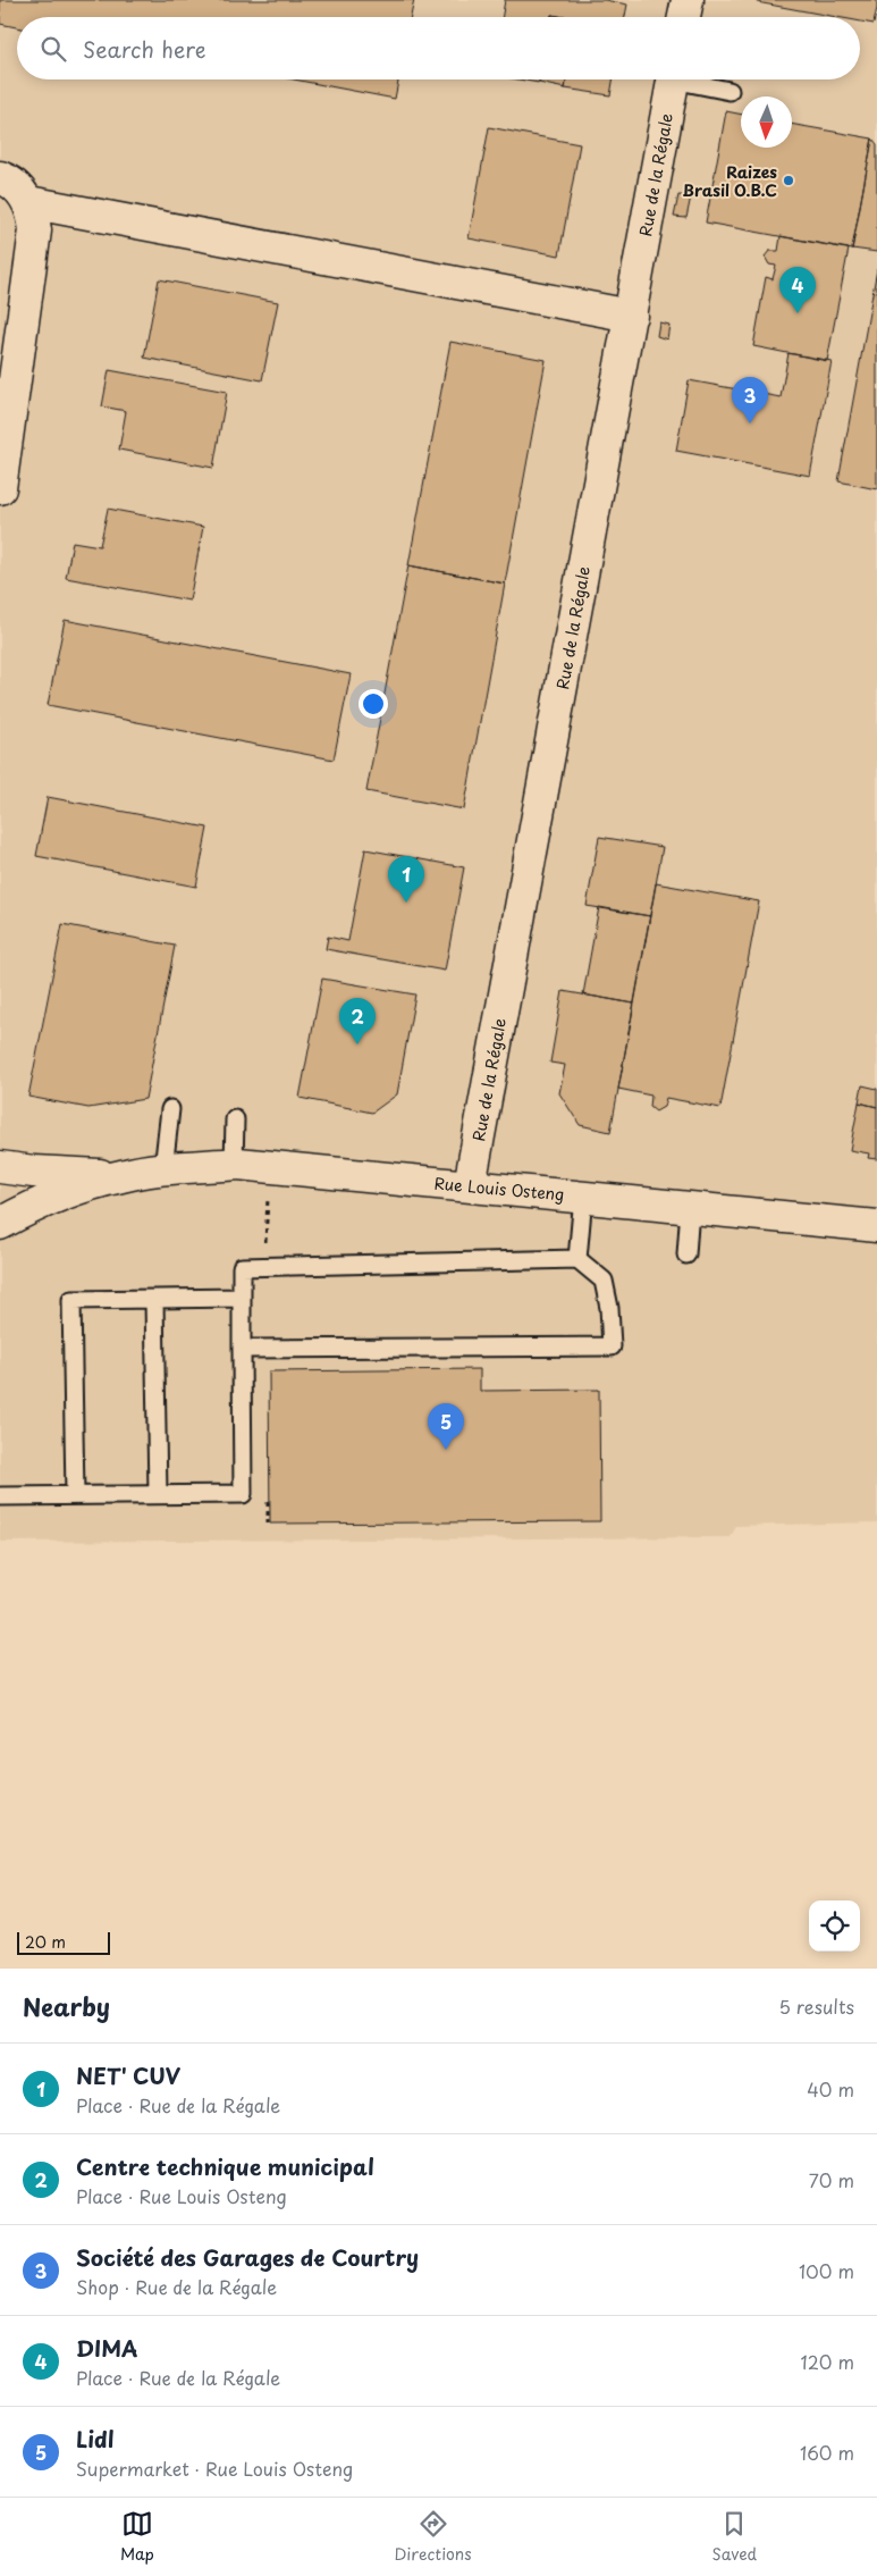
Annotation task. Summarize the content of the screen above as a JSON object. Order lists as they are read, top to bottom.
{
  "streets": {
    "street": ["Rue de la Régale", "Rue Louis Osteng"]
  },
  "crossings": [
    ["Rue de la Régale", "Rue Louis Osteng"]
  ],
  "places": ["Raizes Brasil O.B.C"],
  "scale_bar": "20 m",
  "north": "bottom",
  "page": {
    "search": "Search here",
    "pins": [
      "4",
      "3",
      "1",
      "2",
      "5"
    ],
    "scale": "20 m",
    "heading": ["Nearby", "5 results"],
    "list": [
      {
        "mark": "1",
        "name": "NET' CUV",
        "note": "Place · Rue de la Régale",
        "value": "40 m"
      },
      {
        "mark": "2",
        "name": "Centre technique municipal",
        "note": "Place · Rue Louis Osteng",
        "value": "70 m"
      },
      {
        "mark": "3",
        "name": "Société des Garages de Courtry",
        "note": "Shop · Rue de la Régale",
        "value": "100 m"
      },
      {
        "mark": "4",
        "name": "DIMA",
        "note": "Place · Rue de la Régale",
        "value": "120 m"
      },
      {
        "mark": "5",
        "name": "Lidl",
        "note": "Supermarket · Rue Louis Osteng",
        "value": "160 m"
      }
    ],
    "nav": ["Map", "Directions", "Saved"]
  }
}
